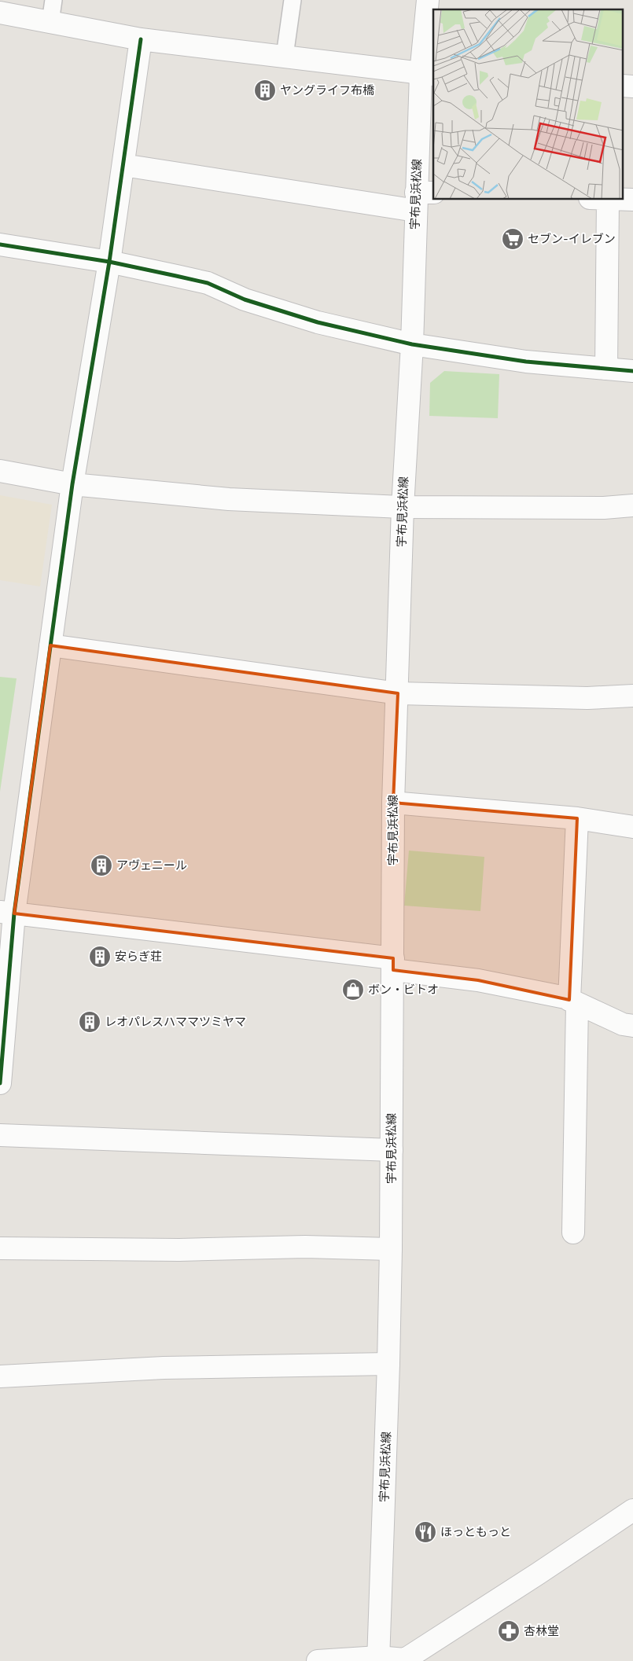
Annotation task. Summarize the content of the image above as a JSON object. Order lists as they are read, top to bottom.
{
  "streets": {
    "street": ["宇布見浜松線"]
  },
  "places": {
    "building": [
      "ヤングライフ布橋",
      "アヴェニール",
      "安らぎ荘",
      "レオパレスハママツミヤマ"
    ],
    "supermarket": ["セブン-イレブン"],
    "shop": ["ボン・ビトオ"],
    "restaurant": ["ほっともっと"],
    "pharmacy": ["杏林堂"]
  }
}
